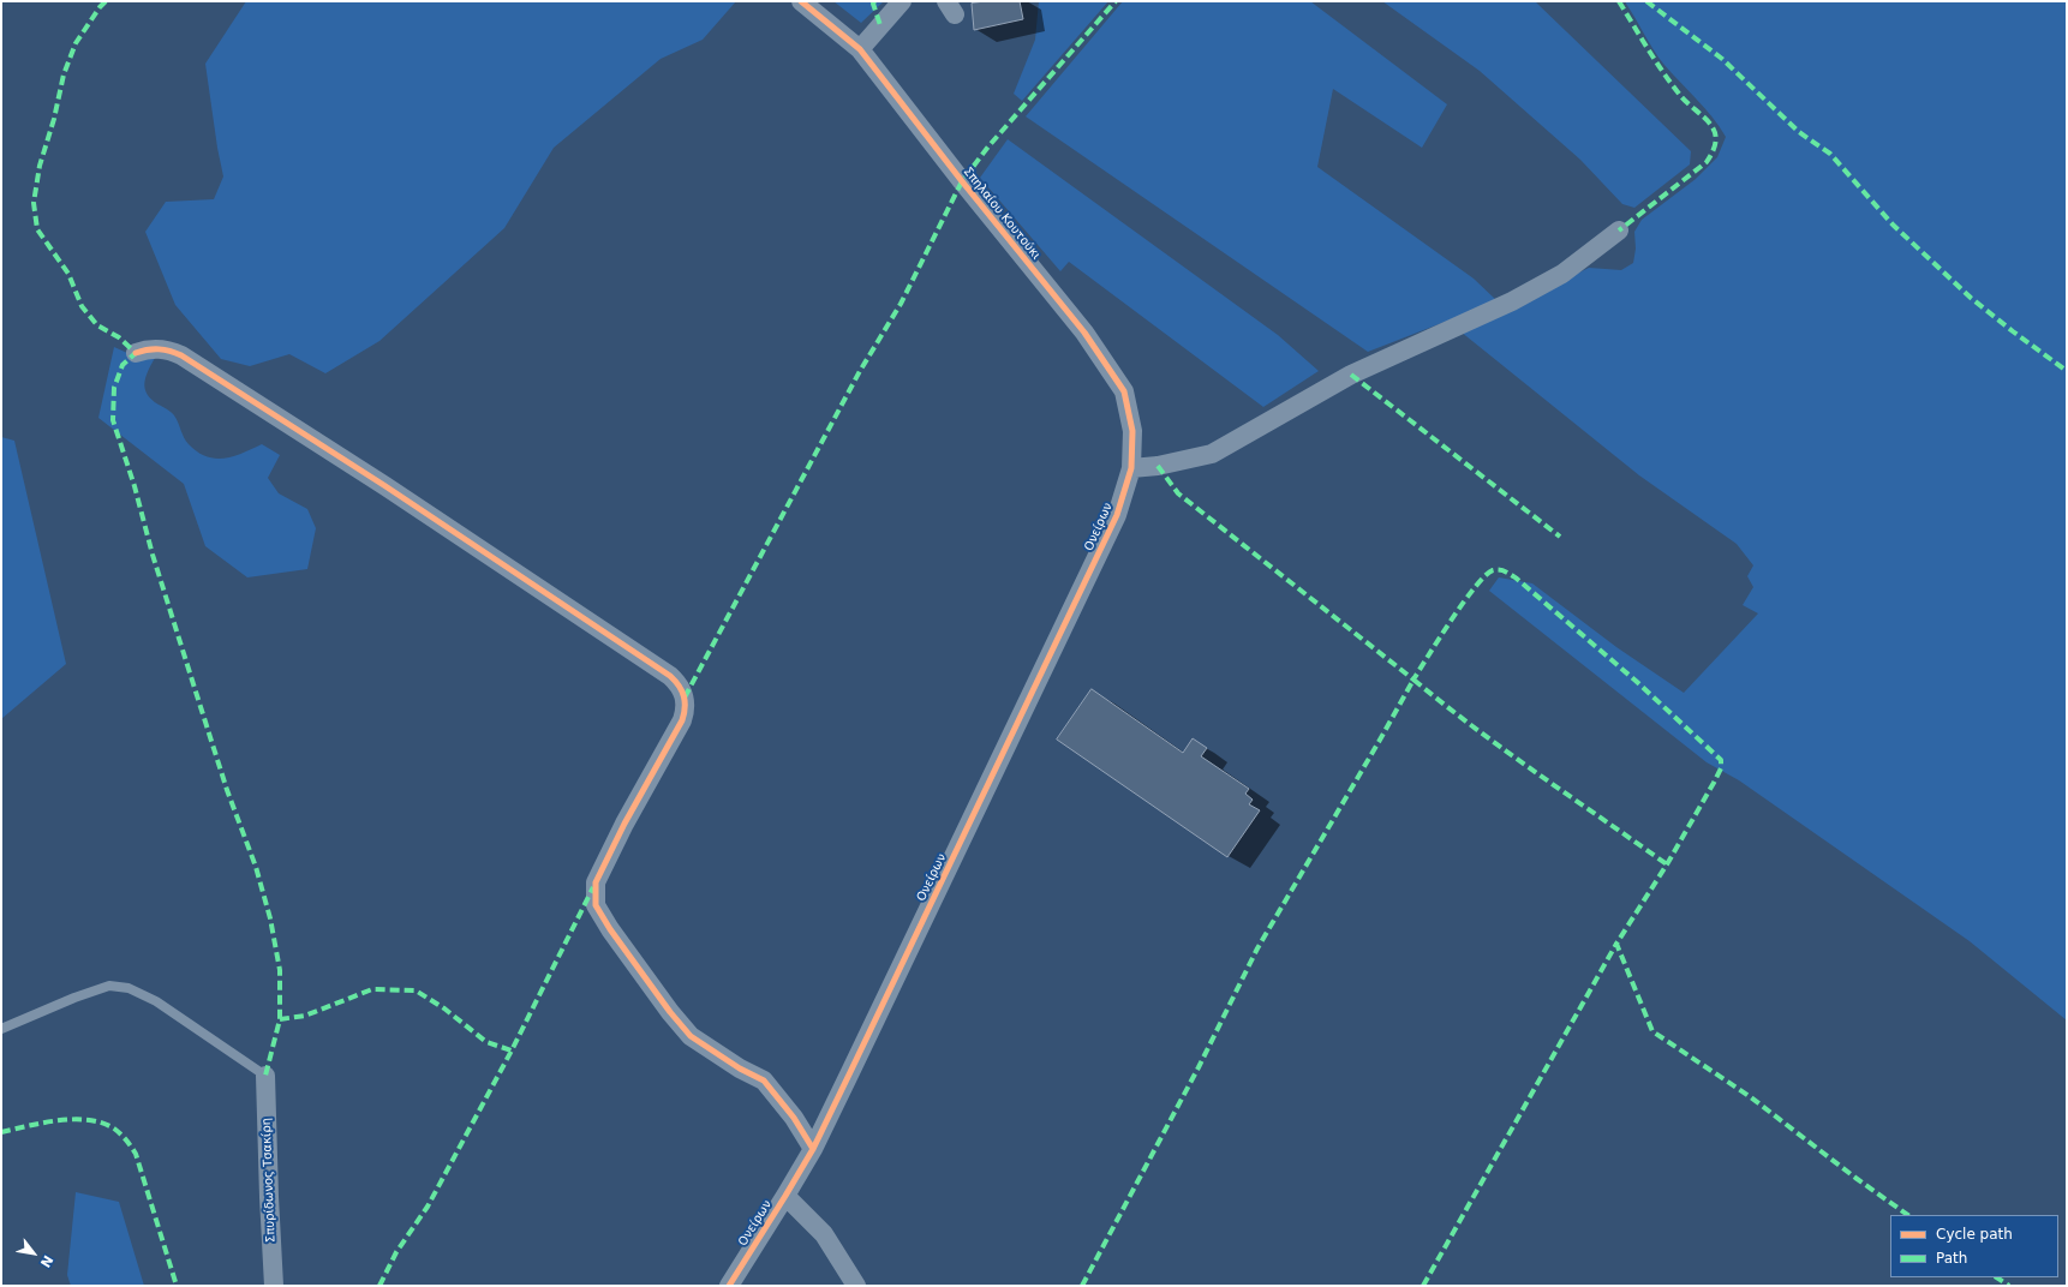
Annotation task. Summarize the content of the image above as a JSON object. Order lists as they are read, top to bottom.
{
  "streets": {
    "street": ["Σπηλαίου Κουτούκι", "Ονείρων", "Σπυρίδωνος Τσακίρη"]
  },
  "crossings": [
    ["Σπηλαίου Κουτούκι", "Ονείρων"]
  ],
  "legend": ["Cycle path", "Path"],
  "north": "bottom right"
}
